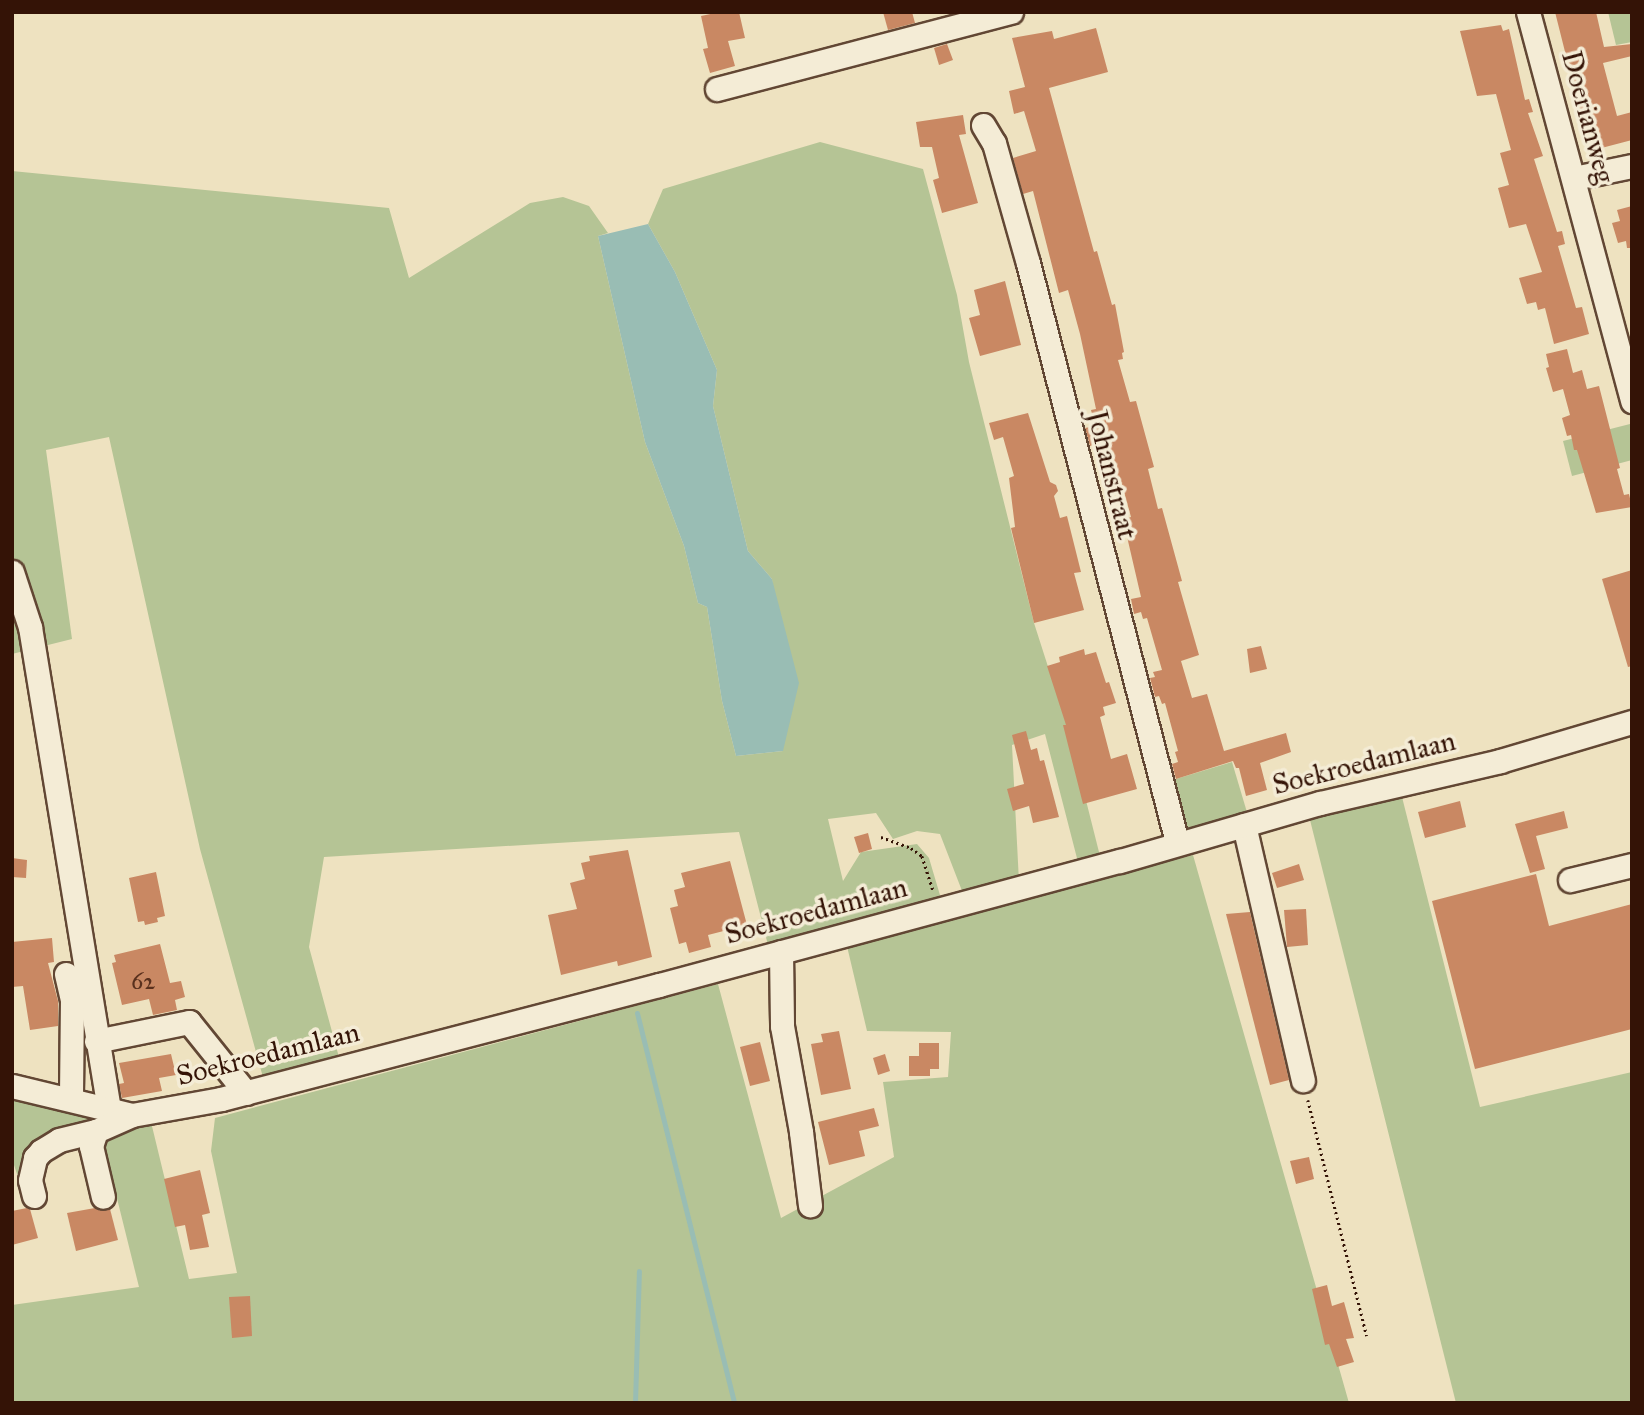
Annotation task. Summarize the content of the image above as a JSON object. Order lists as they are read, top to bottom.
{
  "streets": {
    "street": ["Doerianweg", "Johanstraat", "Soekroedamlaan"]
  },
  "crossings": [
    ["Johanstraat", "Soekroedamlaan"]
  ],
  "house_numbers": ["62"]
}
